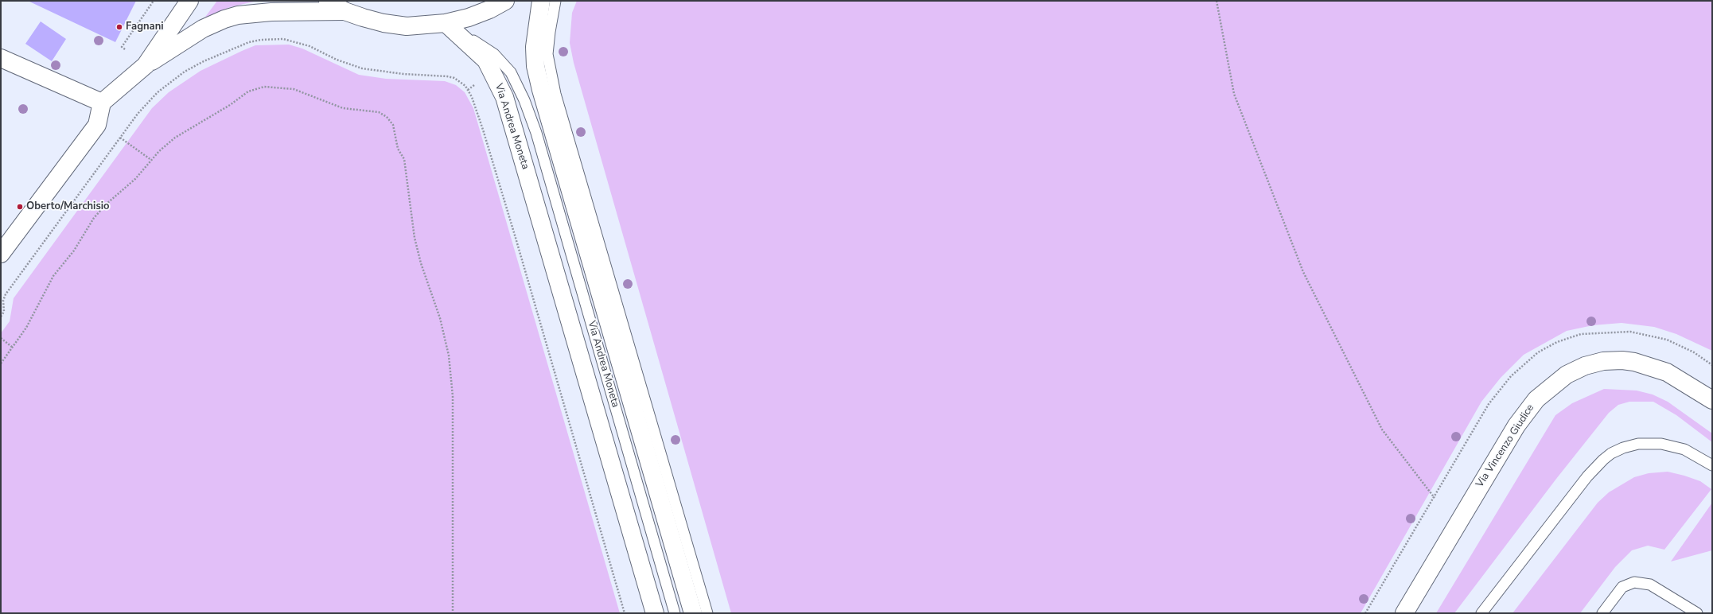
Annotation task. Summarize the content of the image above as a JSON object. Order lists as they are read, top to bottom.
{
  "streets": {
    "street": ["Via Andrea Moneta", "Via Vincenzo Giudice"]
  },
  "places": ["Fagnani", "Oberto/Marchisio"]
}
